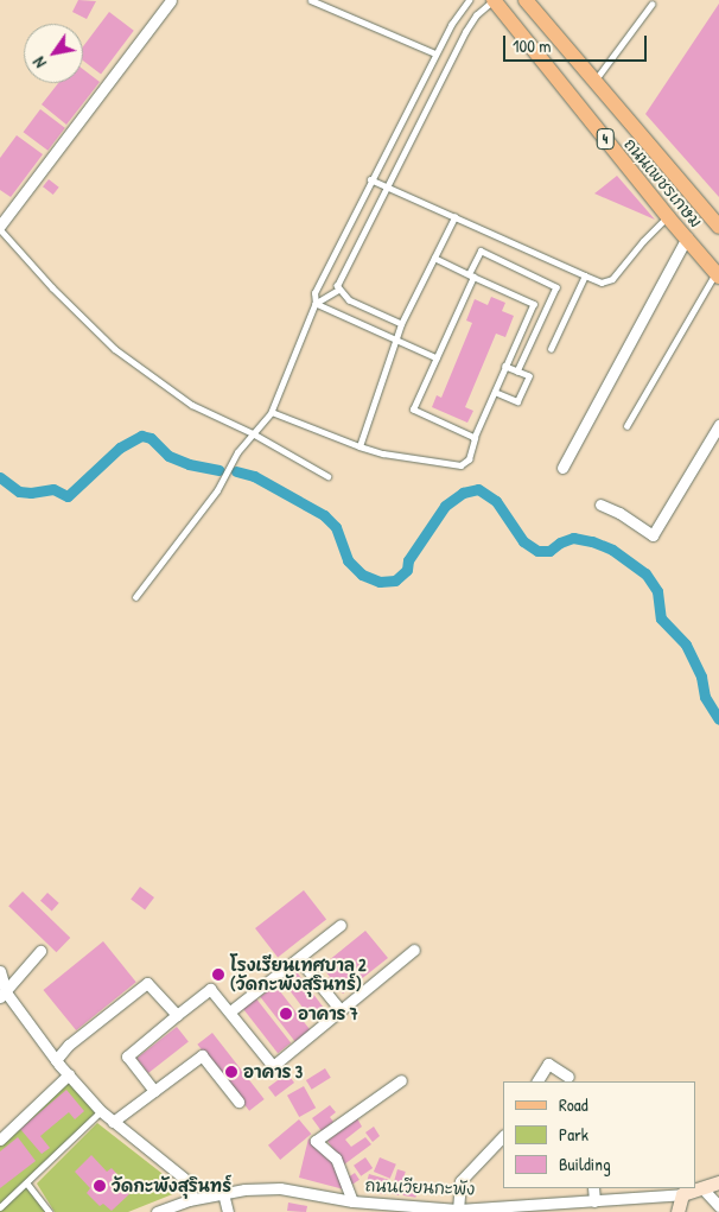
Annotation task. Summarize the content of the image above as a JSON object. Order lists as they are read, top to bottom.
{
  "streets": {
    "main road": ["4", "ถนนเพชรเกษม", "ถนนเวียนกะพัง"]
  },
  "places": [
    "โรงเรียนเทศบาล 2 (วัดกะพังสุรินทร์)",
    "อาคาร 7",
    "อาคาร 3",
    "วัดกะพังสุรินทร์"
  ],
  "legend": ["Road", "Park", "Building"],
  "scale_bar": "100 m",
  "north": "bottom left"
}
